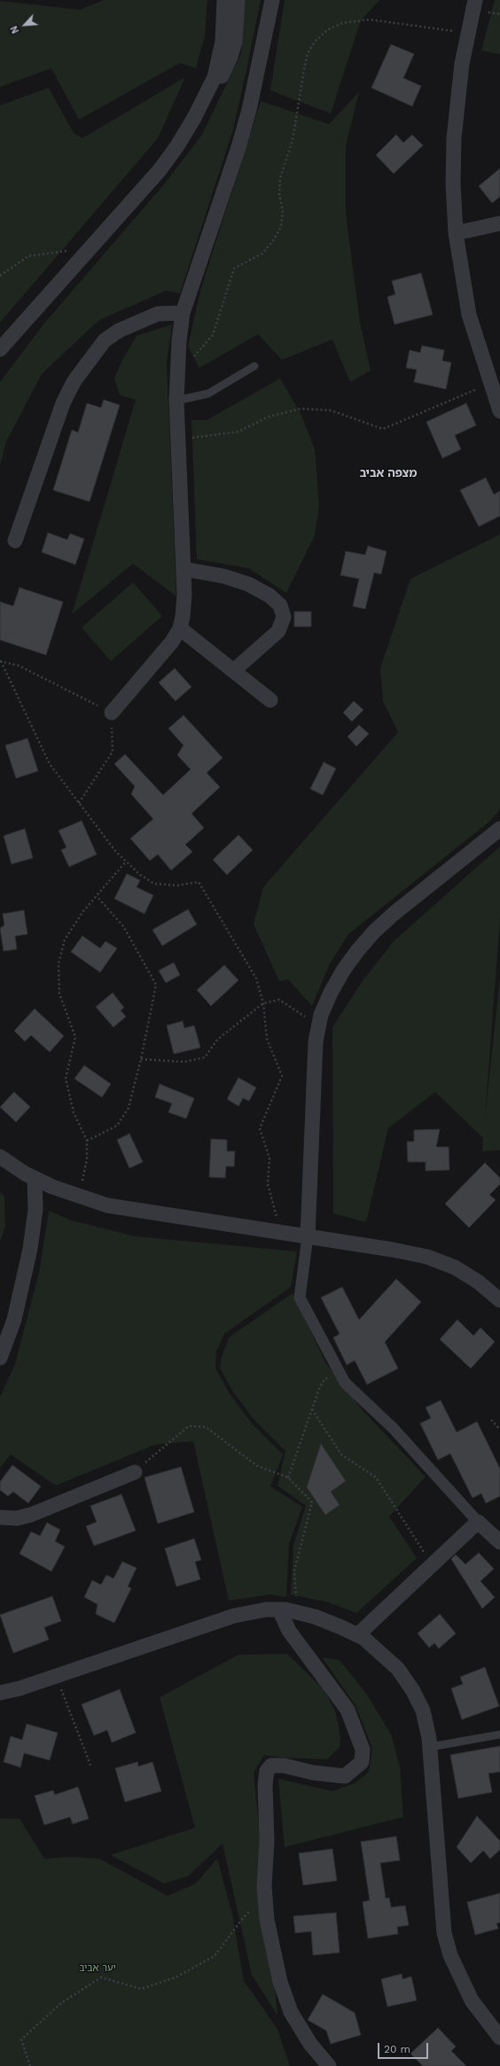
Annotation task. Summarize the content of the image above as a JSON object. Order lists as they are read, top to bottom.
{
  "districts": ["מצפה אביב"],
  "parks": ["יער אביב"],
  "scale_bar": "20 m",
  "north": "bottom left"
}
